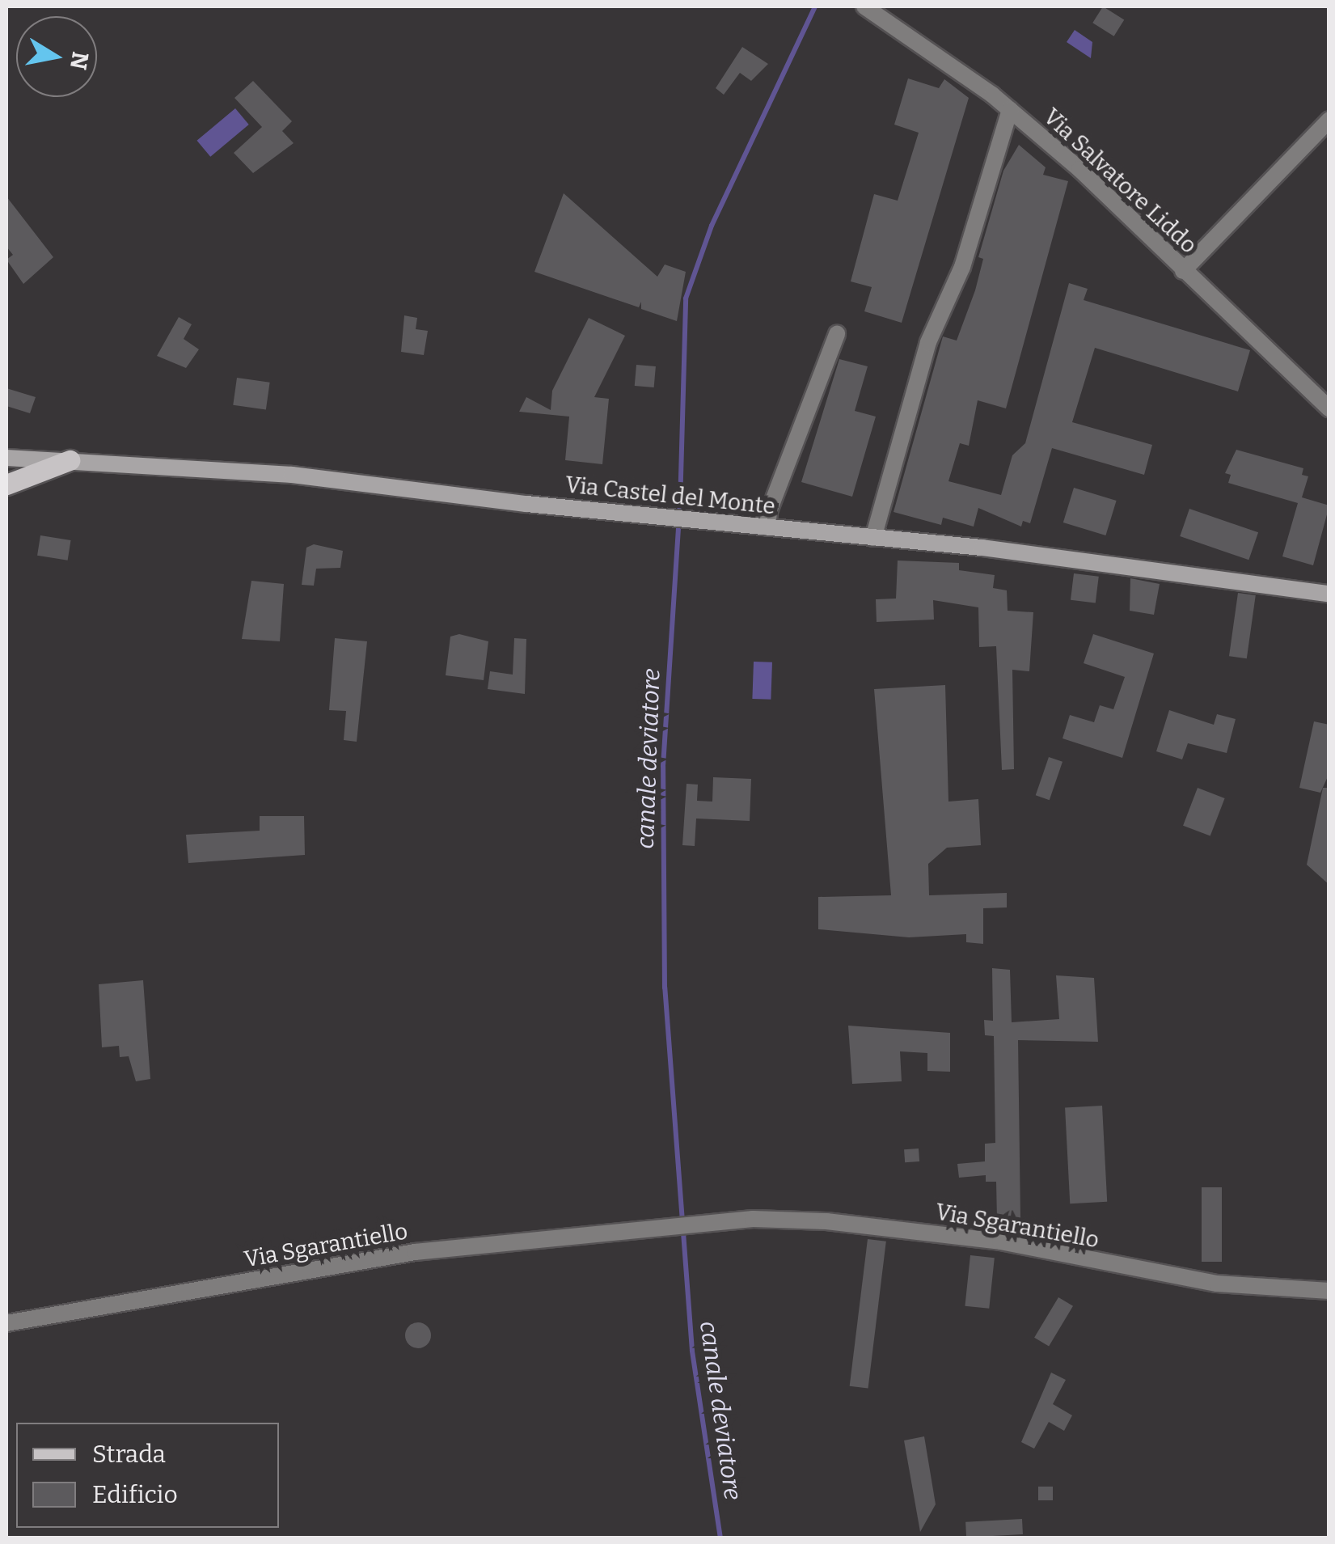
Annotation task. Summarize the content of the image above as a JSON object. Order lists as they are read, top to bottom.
{
  "streets": {
    "main road": ["Via Castel del Monte"],
    "street": ["Via Salvatore Liddo", "Via Sgarantiello"]
  },
  "water": ["canale deviatore"],
  "legend": ["Strada", "Edificio"],
  "north": "right"
}
